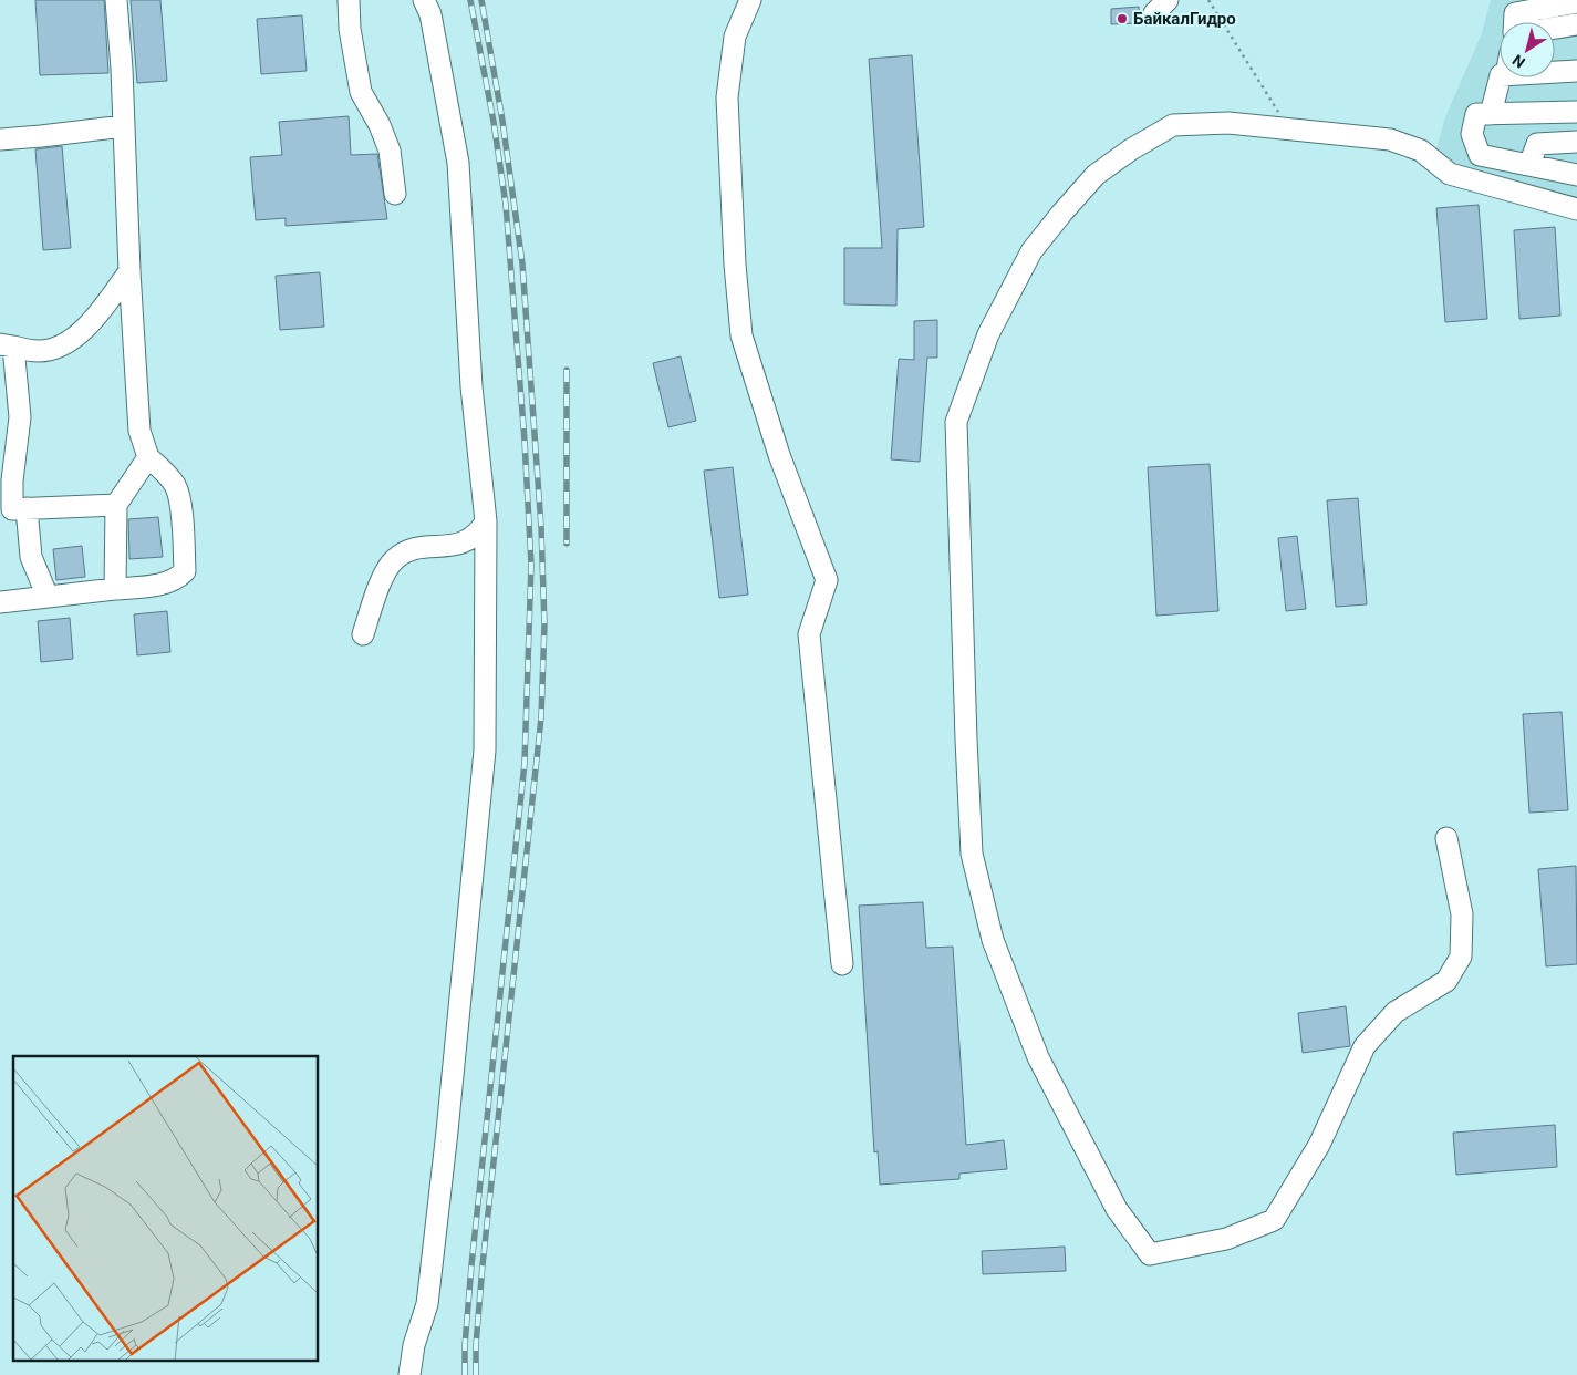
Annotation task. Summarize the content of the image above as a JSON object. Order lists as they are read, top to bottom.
{
  "places": ["БайкалГидро"],
  "north": "bottom left"
}
